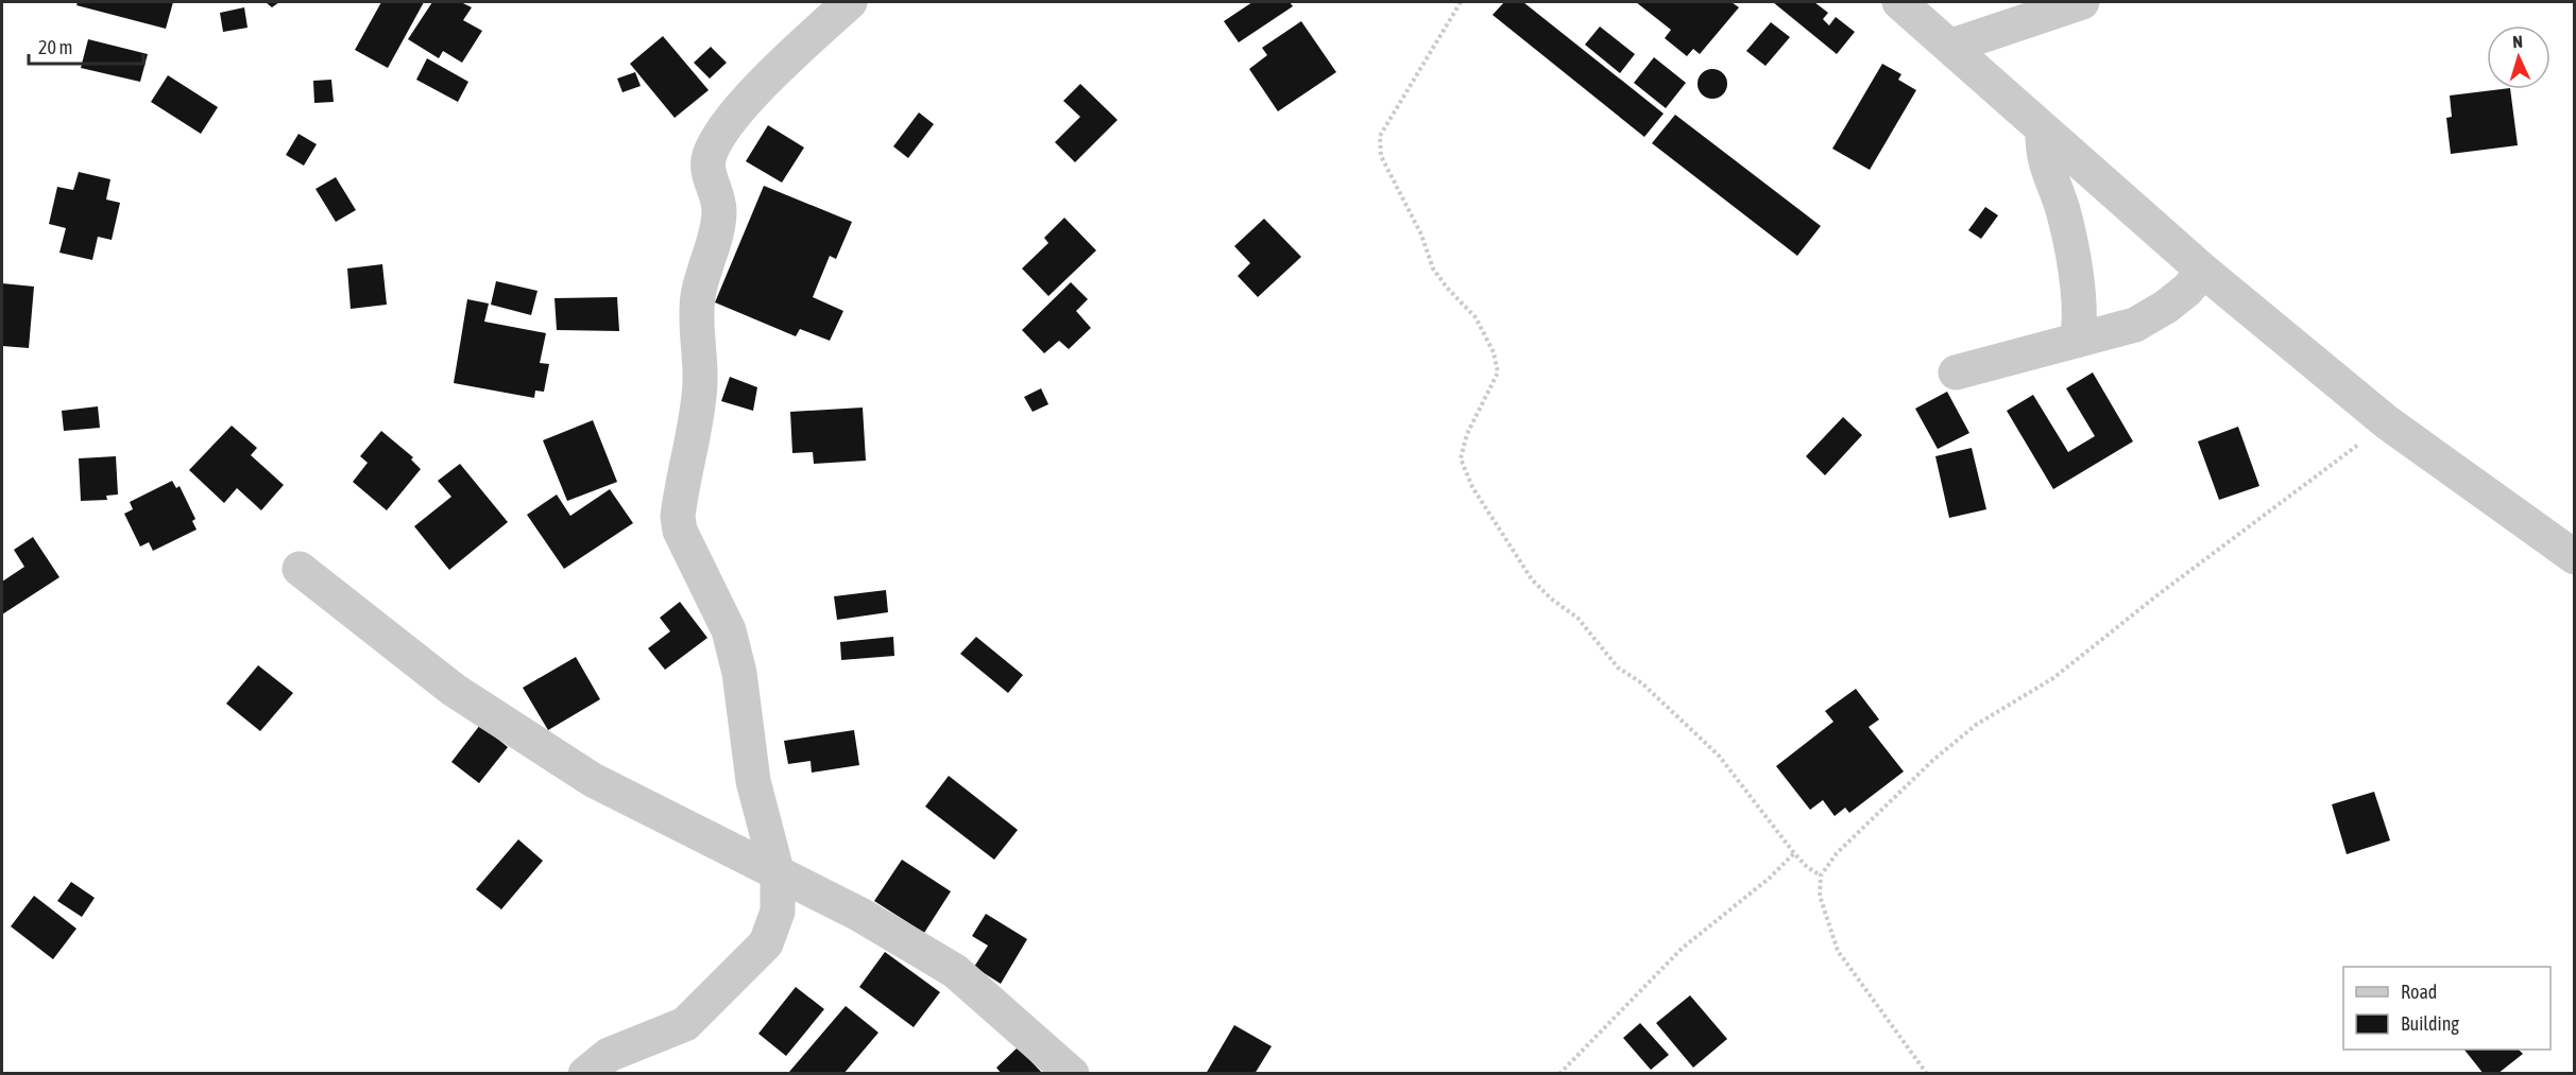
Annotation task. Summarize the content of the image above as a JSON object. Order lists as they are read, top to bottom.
{
  "legend": ["Road", "Building"],
  "scale_bar": "20 m",
  "north": "top"
}
